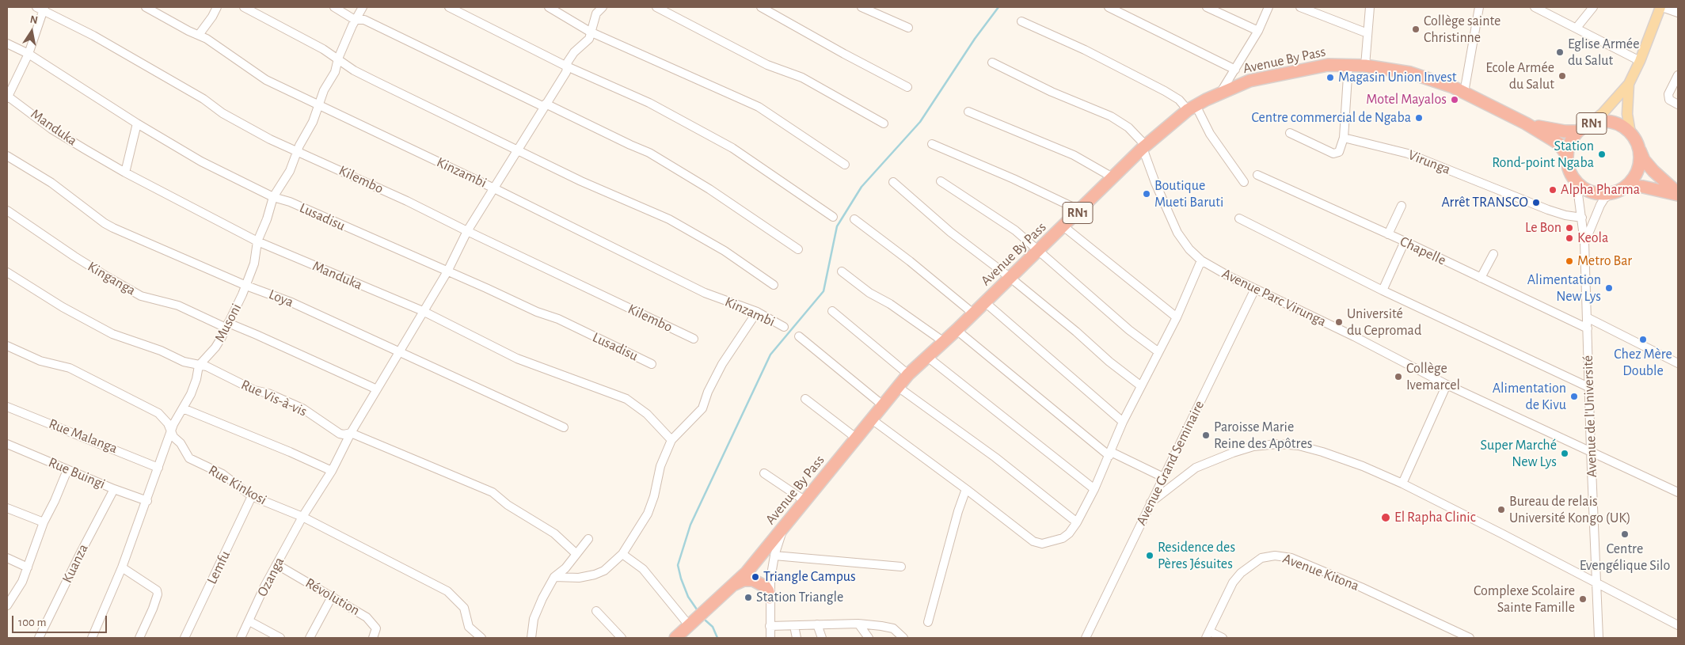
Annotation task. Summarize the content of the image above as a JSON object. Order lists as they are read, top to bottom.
{
  "streets": {
    "highway": ["Avenue By Pass", "RN1"],
    "street": [
      "Manduka",
      "Virunga",
      "Kinzambi",
      "Kilembo",
      "Lusadisu",
      "Chapelle",
      "Kinganga",
      "Avenue Parc Virunga",
      "Loya",
      "Musoni",
      "Rue Vis-à-vis",
      "Avenue de l'Université",
      "Rue Malanga",
      "Avenue Grand Seminaire",
      "Rue Buingi",
      "Rue Kinkosi",
      "Kuanza",
      "Lemfu",
      "Avenue Kitona",
      "Ozanga",
      "Révolution"
    ]
  },
  "crossings": [
    ["Avenue By Pass", "RN1"],
    ["Avenue By Pass", "Avenue Parc Virunga"],
    ["RN1", "Avenue de l'Université"],
    ["Manduka", "Musoni"],
    ["Manduka", "Ozanga"],
    ["Virunga", "Avenue de l'Université"],
    ["Kinzambi", "Musoni"],
    ["Kinzambi", "Ozanga"],
    ["Kilembo", "Musoni"],
    ["Kilembo", "Ozanga"],
    ["Lusadisu", "Musoni"],
    ["Lusadisu", "Ozanga"],
    ["Chapelle", "Avenue de l'Université"],
    ["Kinganga", "Musoni"],
    ["Kinganga", "Ozanga"],
    ["Avenue Parc Virunga", "Avenue de l'Université"],
    ["Avenue Parc Virunga", "Avenue Grand Seminaire"],
    ["Loya", "Musoni"],
    ["Loya", "Ozanga"],
    ["Musoni", "Rue Vis-à-vis"],
    ["Musoni", "Rue Malanga"],
    ["Musoni", "Rue Buingi"],
    ["Musoni", "Rue Kinkosi"],
    ["Rue Vis-à-vis", "Ozanga"],
    ["Rue Buingi", "Kuanza"],
    ["Rue Kinkosi", "Lemfu"],
    ["Rue Kinkosi", "Ozanga"],
    ["Ozanga", "Révolution"]
  ],
  "places": [
    "Collège sainte Christinne",
    "Eglise Armée du Salut",
    "Ecole Armée du Salut",
    "Magasin Union Invest",
    "Motel Mayalos",
    "Centre commercial de Ngaba",
    "Station Rond-point Ngaba",
    "Alpha Pharma",
    "Boutique Mueti Baruti",
    "Arrêt TRANSCO",
    "Le Bon",
    "Keola",
    "Metro Bar",
    "Alimentation New Lys",
    "Université du Cepromad",
    "Chez Mère Double",
    "Collège Ivemarcel",
    "Alimentation de Kivu",
    "Paroisse Marie Reine des Apôtres",
    "Super Marché New Lys",
    "Bureau de relais Université Kongo (UK)",
    "El Rapha Clinic",
    "Centre Evengélique Silo",
    "Residence des Pères Jésuites",
    "Triangle Campus",
    "Station Triangle",
    "Complexe Scolaire Sainte Famille"
  ],
  "scale_bar": "100 m",
  "north": "top"
}
